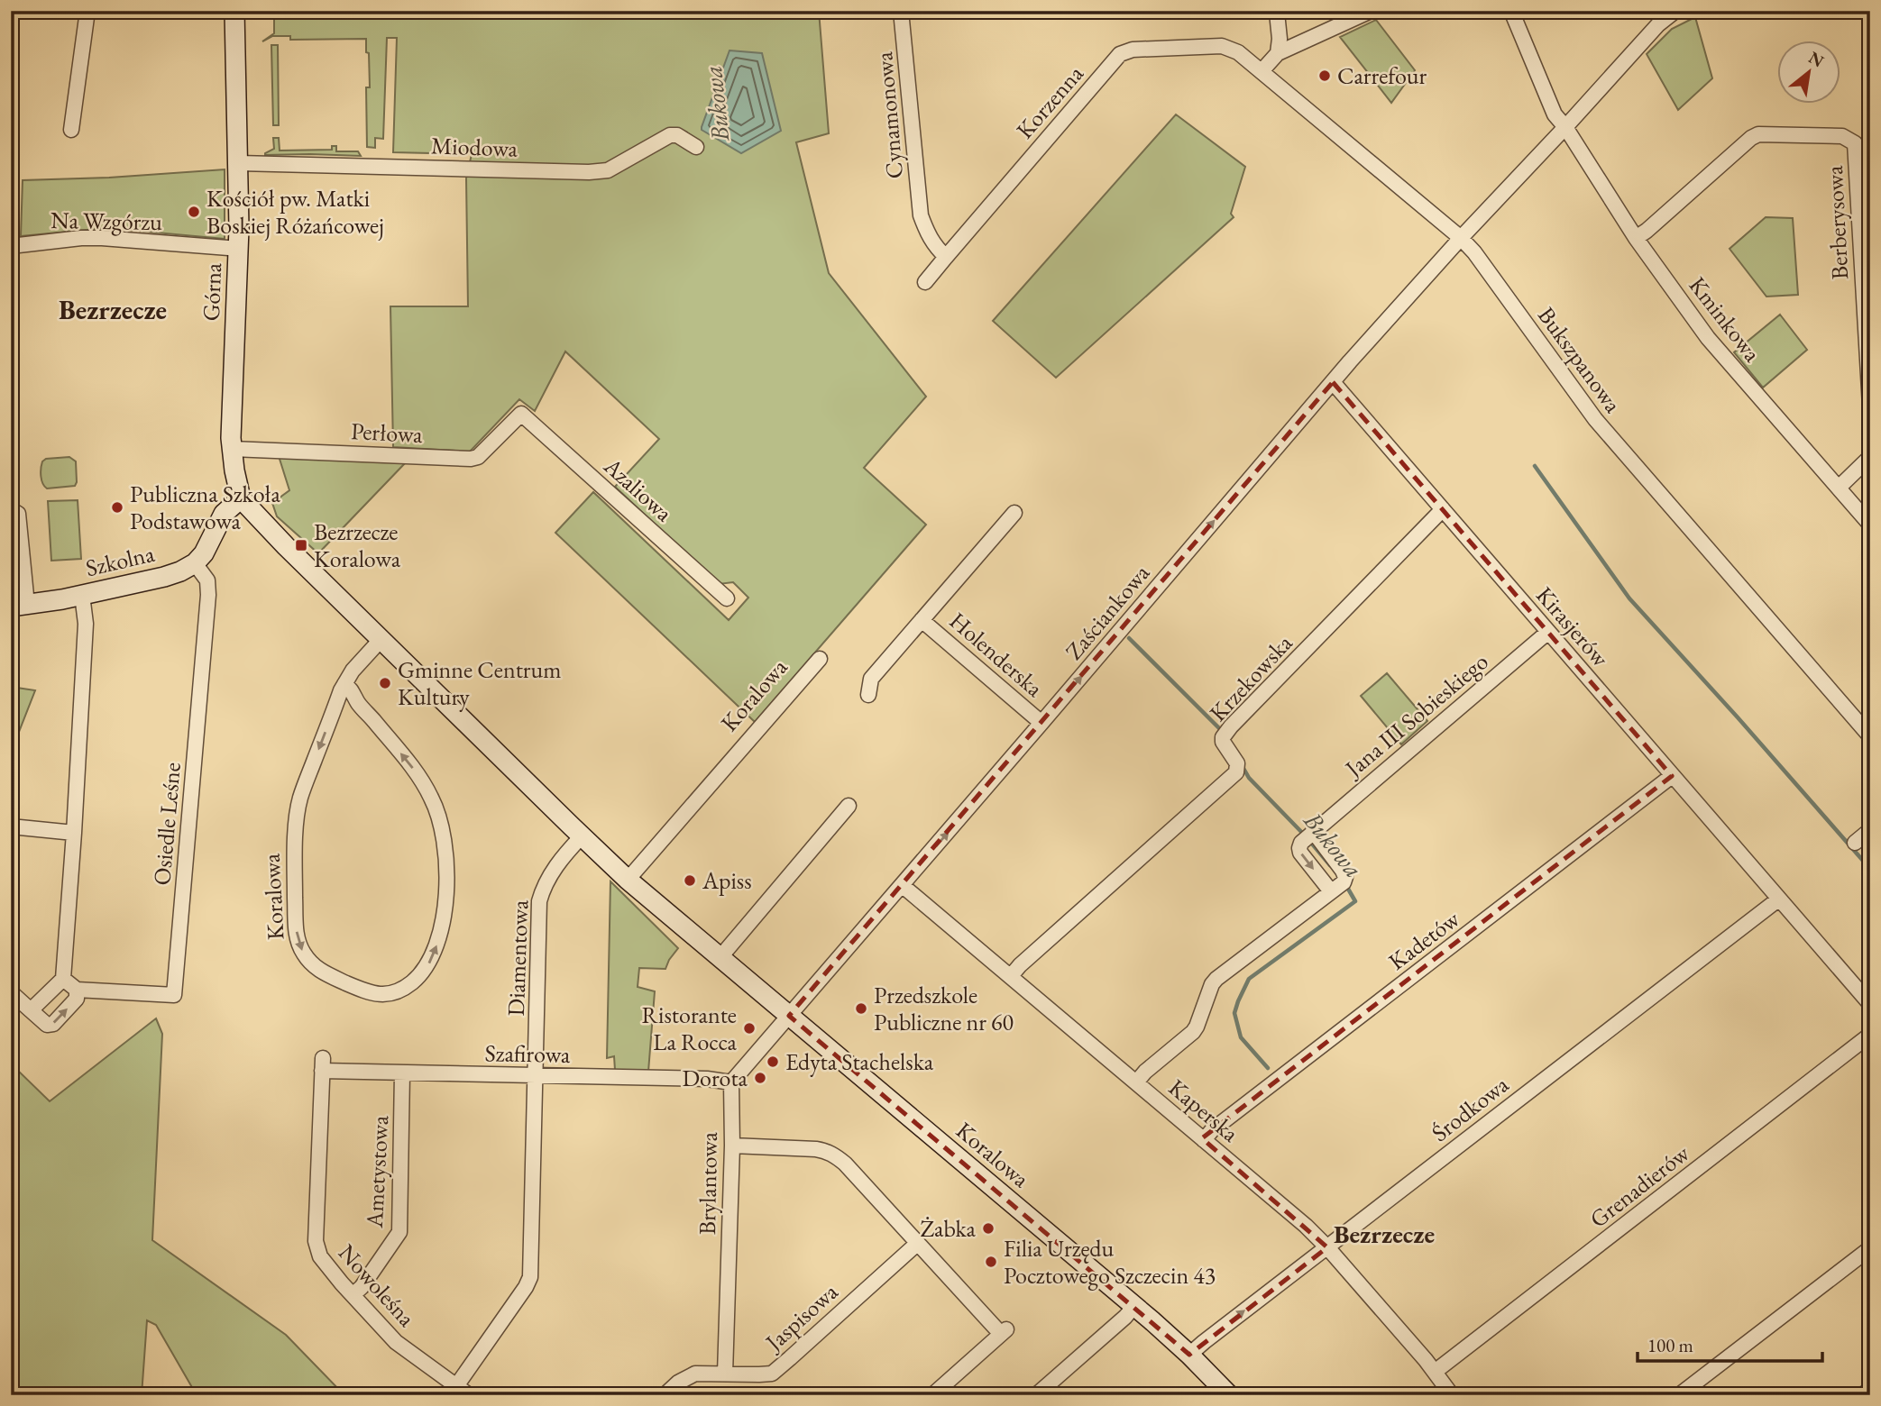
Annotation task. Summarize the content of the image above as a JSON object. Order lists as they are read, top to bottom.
{
  "streets": {
    "street": [
      "Korzenna",
      "Cynamonowa",
      "Miodowa",
      "Na Wzgórzu",
      "Berberysowa",
      "Górna",
      "Kminkowa",
      "Bukszpanowa",
      "Perłowa",
      "Azaliowa",
      "Szkolna",
      "Zaściankowa",
      "Kirasjerów",
      "Holenderska",
      "Krzekowska",
      "Koralowa",
      "Jana III Sobieskiego",
      "Osiedle Leśne",
      "Kadetów",
      "Diamentowa",
      "Szafirowa",
      "Środkowa",
      "Kaperska",
      "Ametystowa",
      "Brylantowa",
      "Grenadierów",
      "Nowoleśna",
      "Jaspisowa"
    ]
  },
  "crossings": [
    ["Korzenna", "Cynamonowa"],
    ["Korzenna", "Bukszpanowa"],
    ["Miodowa", "Górna"],
    ["Na Wzgórzu", "Górna"],
    ["Berberysowa", "Kminkowa"],
    ["Górna", "Perłowa"],
    ["Górna", "Koralowa"],
    ["Bukszpanowa", "Zaściankowa"],
    ["Perłowa", "Azaliowa"],
    ["Szkolna", "Osiedle Leśne"],
    ["Zaściankowa", "Kirasjerów"],
    ["Zaściankowa", "Holenderska"],
    ["Zaściankowa", "Koralowa"],
    ["Zaściankowa", "Kaperska"],
    ["Kirasjerów", "Krzekowska"],
    ["Kirasjerów", "Jana III Sobieskiego"],
    ["Kirasjerów", "Kadetów"],
    ["Kirasjerów", "Środkowa"],
    ["Krzekowska", "Kaperska"],
    ["Koralowa", "Diamentowa"],
    ["Koralowa", "Środkowa"],
    ["Kadetów", "Kaperska"],
    ["Diamentowa", "Szafirowa"],
    ["Diamentowa", "Nowoleśna"],
    ["Szafirowa", "Ametystowa"],
    ["Szafirowa", "Brylantowa"],
    ["Szafirowa", "Nowoleśna"],
    ["Środkowa", "Kaperska"],
    ["Kaperska", "Grenadierów"],
    ["Ametystowa", "Nowoleśna"],
    ["Brylantowa", "Jaspisowa"]
  ],
  "one_way": ["Zaściankowa"],
  "districts": ["Bezrzecze", "Bezrzecze"],
  "water": ["Bukowa"],
  "places": {
    "other": [
      "Carrefour",
      "Kościół pw. Matki Boskiej Różańcowej",
      "Publiczna Szkoła Podstawowa",
      "Gminne Centrum Kultury",
      "Apiss",
      "Przedszkole Publiczne nr 60",
      "Ristorante La Rocca",
      "Edyta Stachelska",
      "Dorota",
      "Żabka",
      "Filia Urzędu Pocztowego Szczecin 43"
    ],
    "transit": ["Bezrzecze Koralowa"]
  },
  "scale_bar": "100 m",
  "north": "top right"
}
